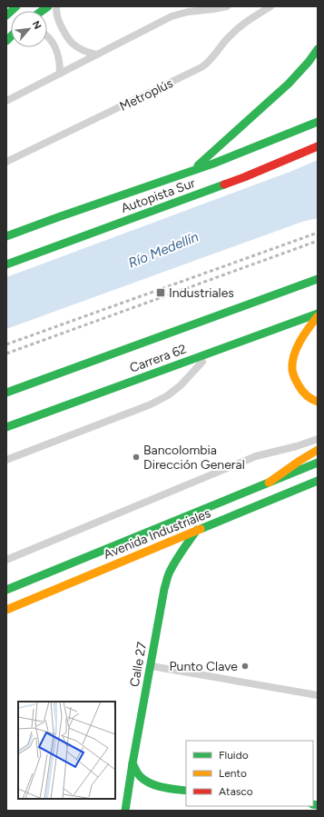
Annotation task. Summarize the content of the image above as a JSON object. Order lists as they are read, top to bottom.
{
  "streets": {
    "main road": [
      "Autopista Sur",
      "Carrera 62",
      "Avenida Industriales",
      "Calle 27"
    ],
    "lane": ["Metroplús"]
  },
  "crossings": [
    ["Avenida Industriales", "Calle 27"]
  ],
  "water": ["Río Medellín"],
  "places": {
    "transit": ["Industriales"],
    "other": ["Bancolombia Dirección General", "Punto Clave"]
  },
  "legend": ["Fluido", "Lento", "Atasco"],
  "north": "top right"
}
